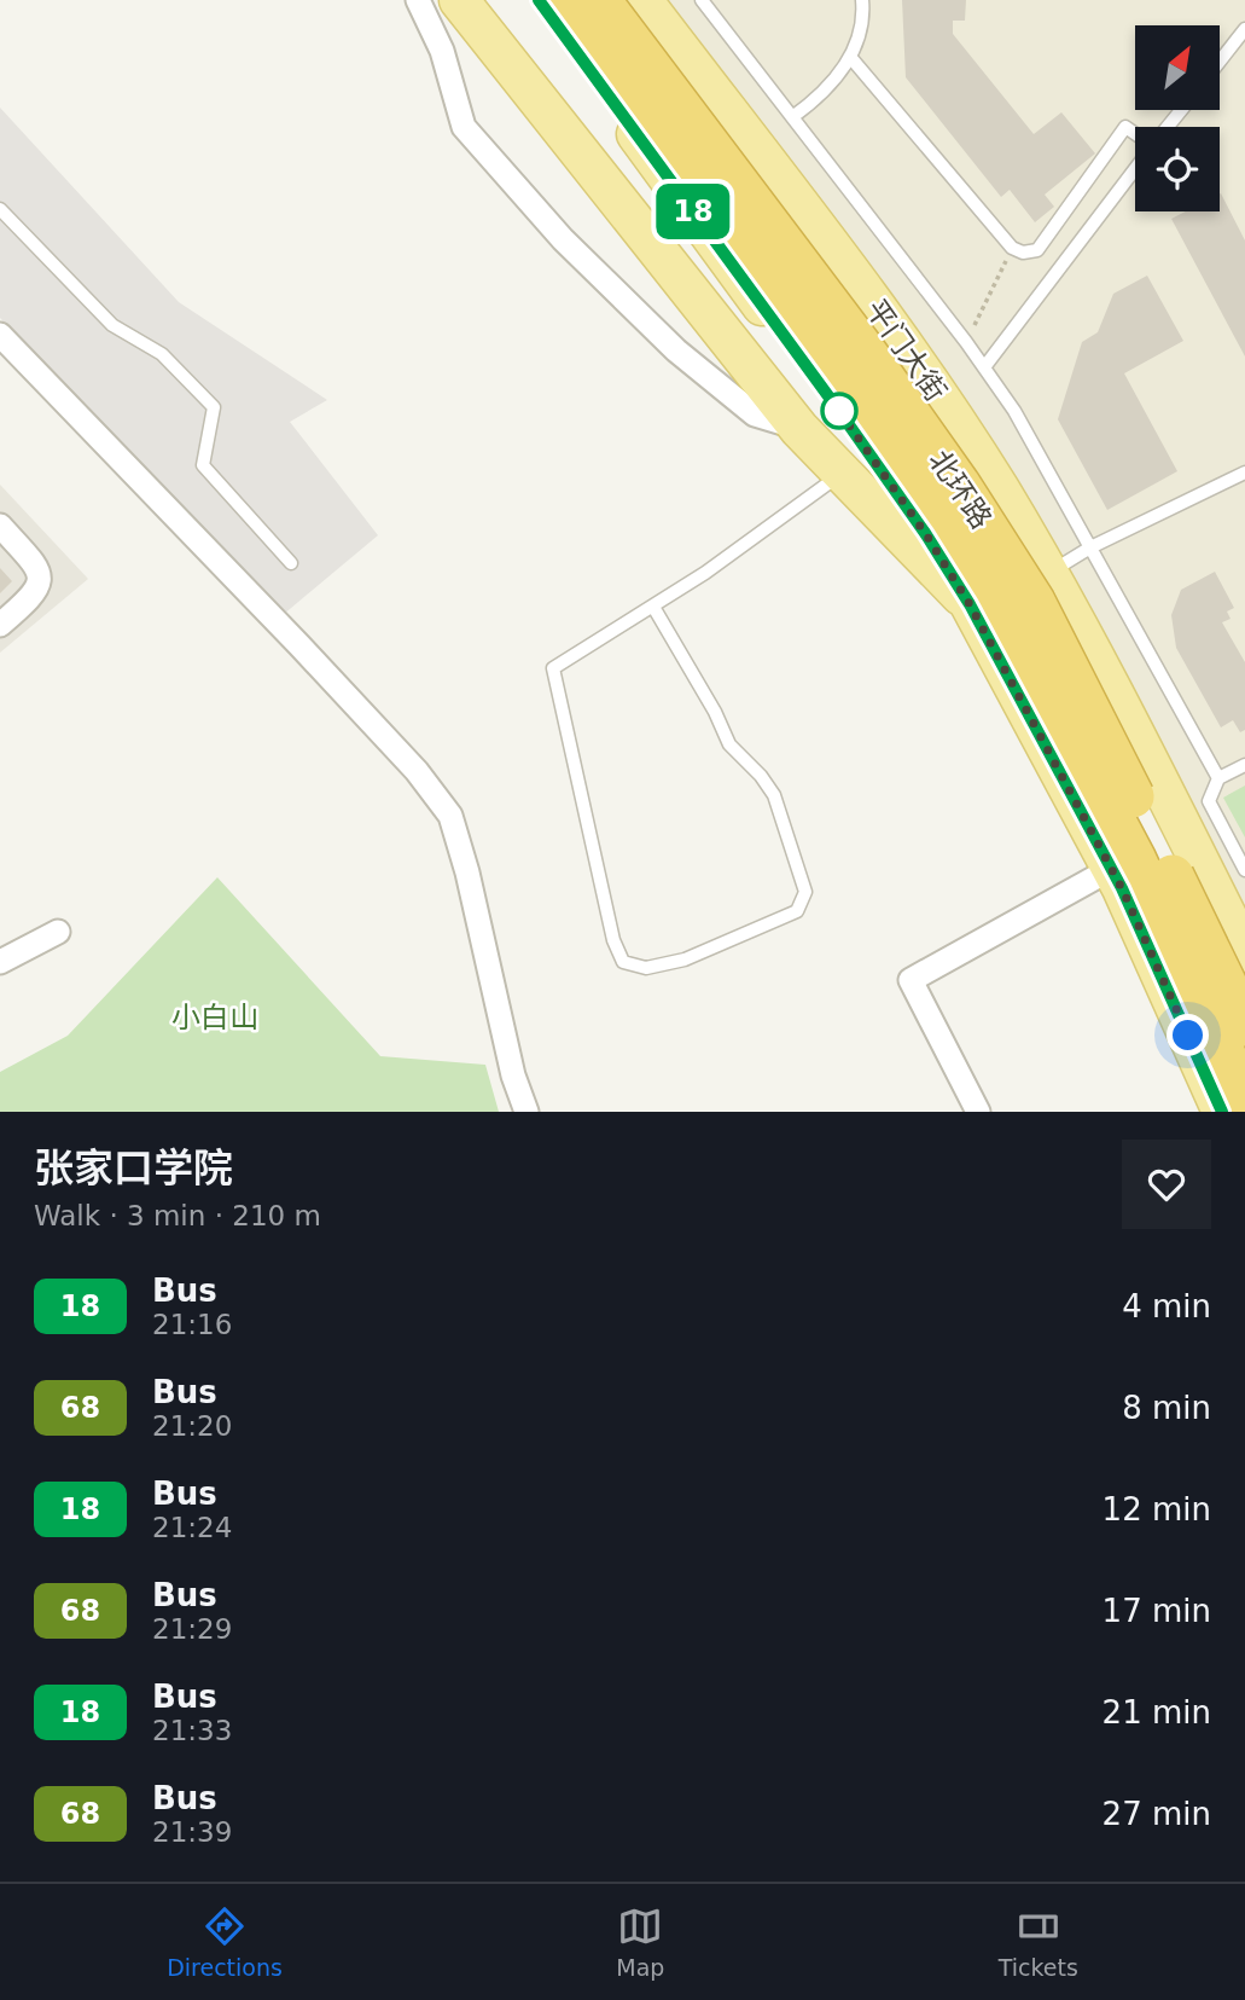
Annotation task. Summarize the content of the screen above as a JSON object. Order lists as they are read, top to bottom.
{
  "streets": {
    "highway": ["北环路"],
    "main road": ["平门大街"]
  },
  "parks": ["小白山"],
  "lines": ["bus line 18"],
  "north": "top right",
  "page": {
    "on_map": "18",
    "heading": ["张家口学院", "Walk · 3 min · 210 m"],
    "list": [
      {
        "mark": "18",
        "name": "Bus",
        "note": "21:16",
        "value": "4 min"
      },
      {
        "mark": "68",
        "name": "Bus",
        "note": "21:20",
        "value": "8 min"
      },
      {
        "mark": "18",
        "name": "Bus",
        "note": "21:24",
        "value": "12 min"
      },
      {
        "mark": "68",
        "name": "Bus",
        "note": "21:29",
        "value": "17 min"
      },
      {
        "mark": "18",
        "name": "Bus",
        "note": "21:33",
        "value": "21 min"
      },
      {
        "mark": "68",
        "name": "Bus",
        "note": "21:39",
        "value": "27 min"
      }
    ],
    "tabs": ["Directions", "Map", "Tickets"]
  }
}
